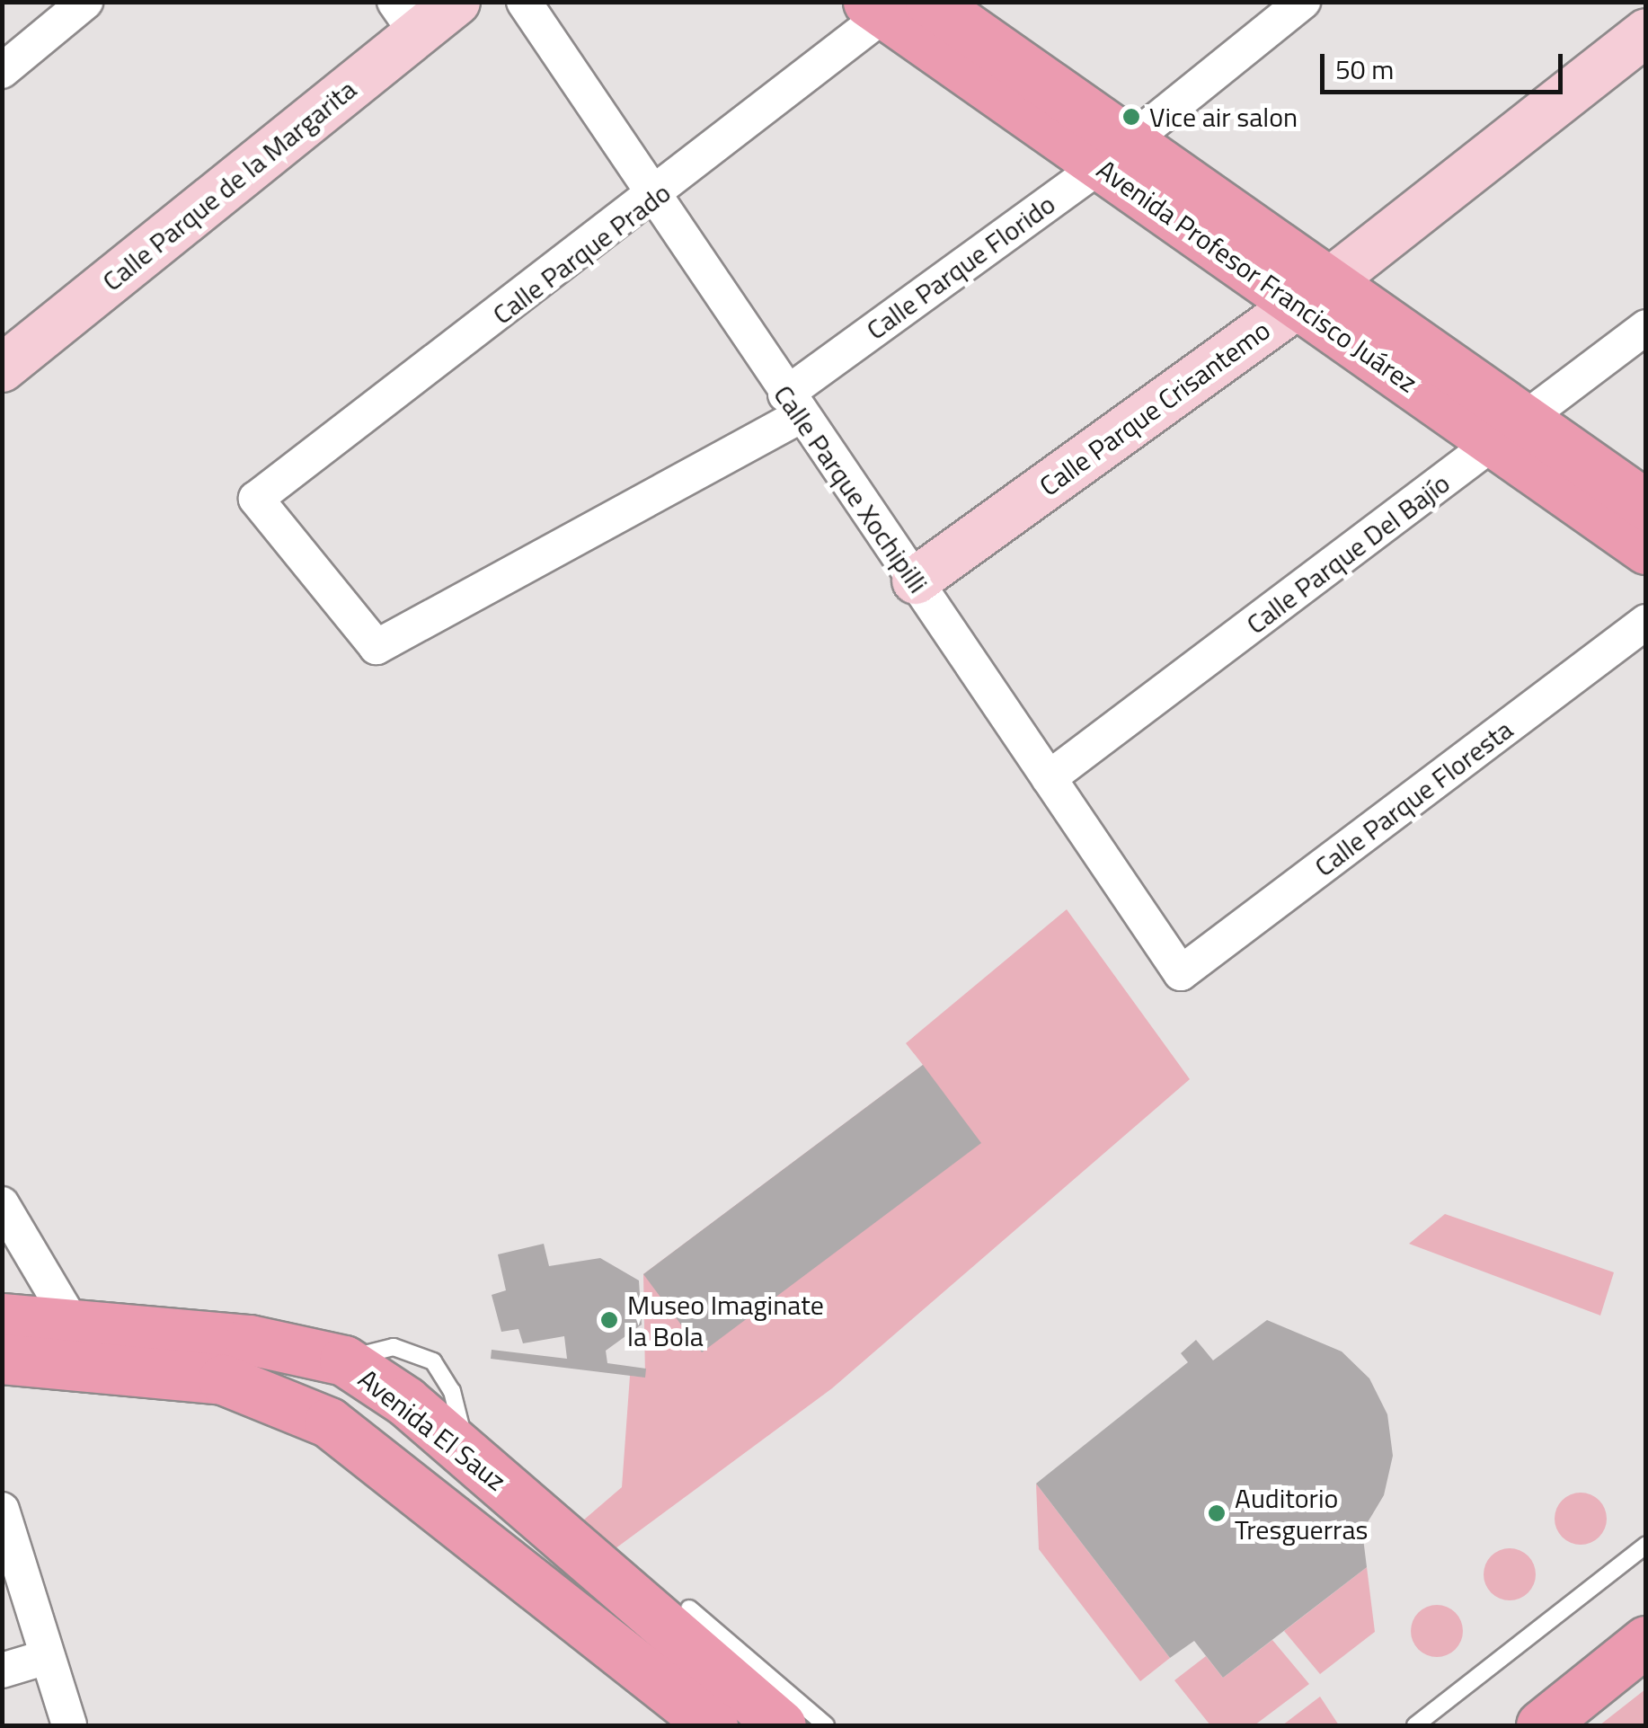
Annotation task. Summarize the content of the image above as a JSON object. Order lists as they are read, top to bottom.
{
  "streets": {
    "main road": [
      "Calle Parque de la Margarita",
      "Avenida Profesor Francisco Juárez",
      "Calle Parque Crisantemo",
      "Avenida El Sauz"
    ],
    "street": [
      "Calle Parque Prado",
      "Calle Parque Florido",
      "Calle Parque Xochipilli",
      "Calle Parque Del Bajío",
      "Calle Parque Floresta"
    ]
  },
  "crossings": [
    ["Calle Parque Prado", "Calle Parque Florido"],
    ["Calle Parque Prado", "Avenida Profesor Francisco Juárez"],
    ["Calle Parque Prado", "Calle Parque Xochipilli"],
    ["Calle Parque Florido", "Avenida Profesor Francisco Juárez"],
    ["Calle Parque Florido", "Calle Parque Xochipilli"],
    ["Avenida Profesor Francisco Juárez", "Calle Parque Crisantemo"],
    ["Avenida Profesor Francisco Juárez", "Calle Parque Del Bajío"],
    ["Calle Parque Crisantemo", "Calle Parque Xochipilli"],
    ["Calle Parque Xochipilli", "Calle Parque Del Bajío"],
    ["Calle Parque Xochipilli", "Calle Parque Floresta"]
  ],
  "places": ["Vice air salon", "Museo Imaginate la Bola", "Auditorio Tresguerras"],
  "scale_bar": "50 m"
}
